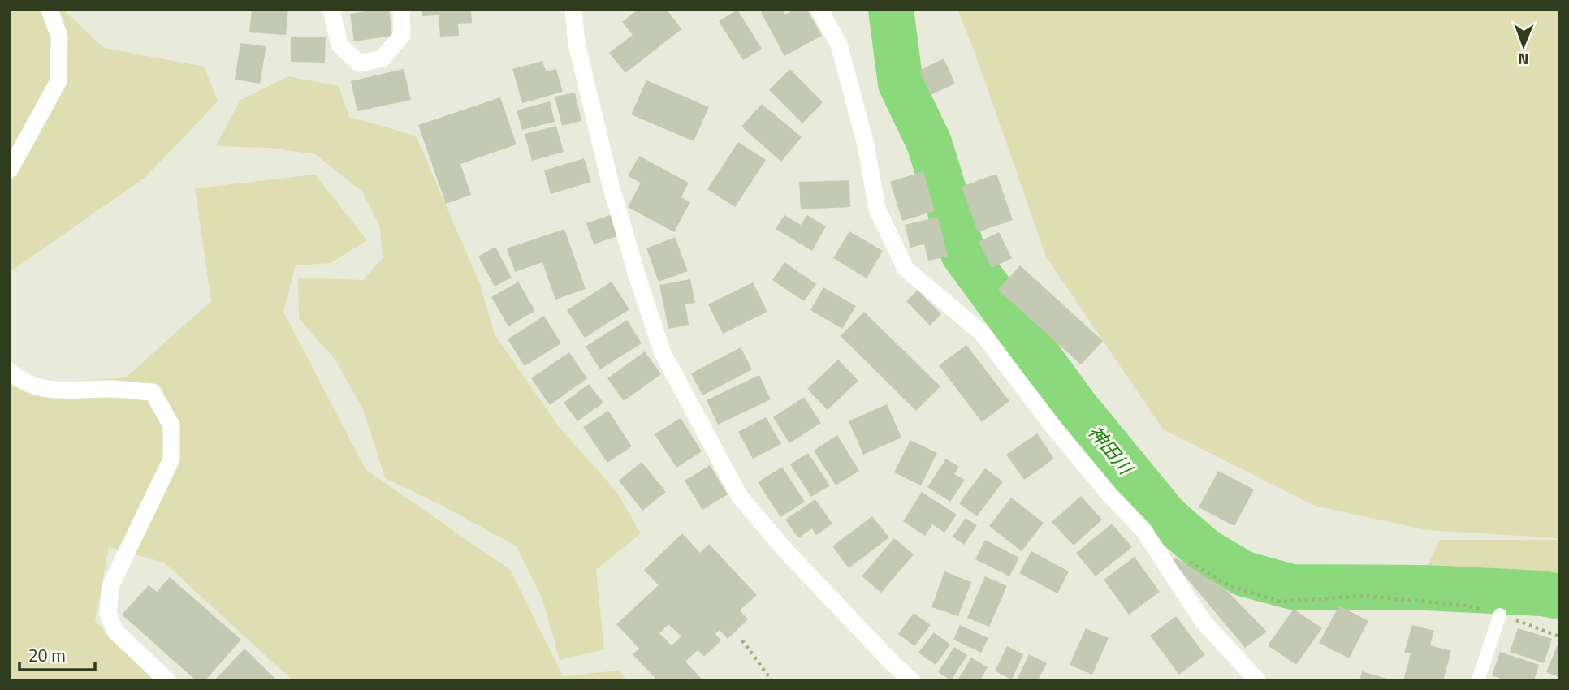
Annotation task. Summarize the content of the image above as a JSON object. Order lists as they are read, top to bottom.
{
  "water": ["神田川"],
  "scale_bar": "20 m",
  "north": "bottom"
}
